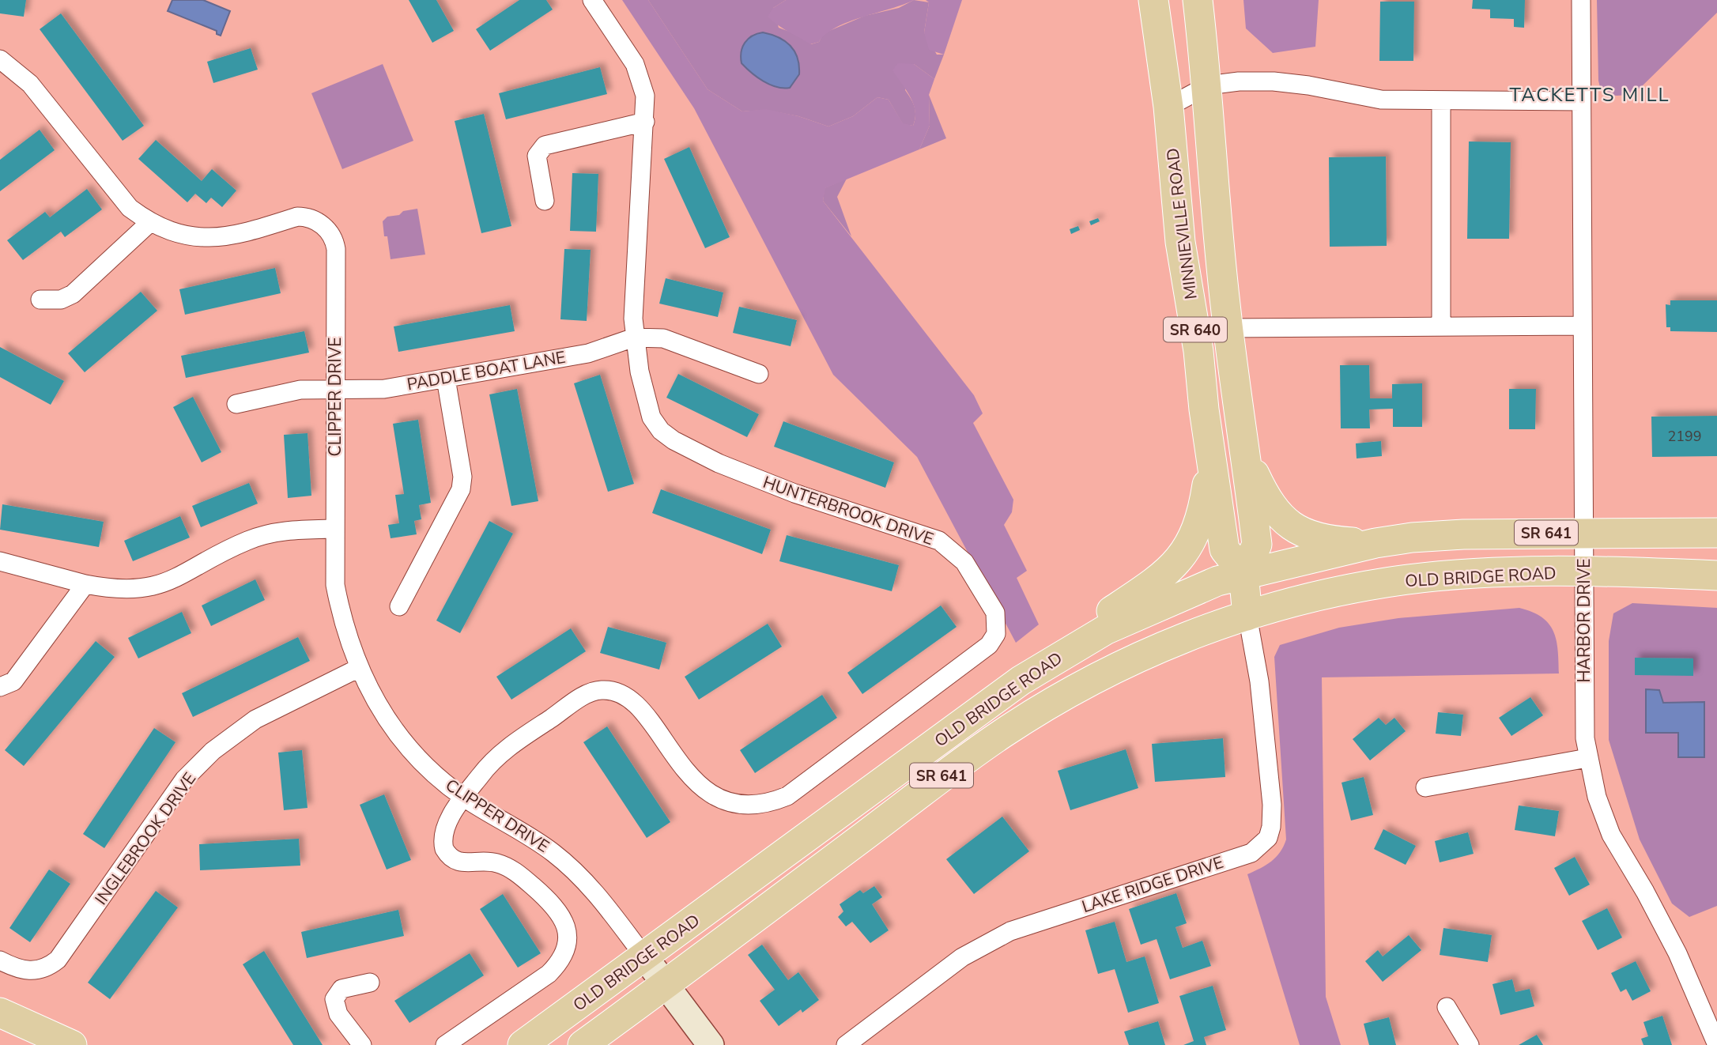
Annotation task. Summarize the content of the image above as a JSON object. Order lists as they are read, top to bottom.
{
  "streets": {
    "main road": [
      "MINNIEVILLE ROAD",
      "SR 640",
      "SR 641",
      "OLD BRIDGE ROAD"
    ],
    "street": [
      "PADDLE BOAT LANE",
      "CLIPPER DRIVE",
      "HUNTERBROOK DRIVE",
      "HARBOR DRIVE",
      "INGLEBROOK DRIVE",
      "LAKE RIDGE DRIVE"
    ]
  },
  "crossings": [
    ["MINNIEVILLE ROAD", "OLD BRIDGE ROAD"],
    ["PADDLE BOAT LANE", "CLIPPER DRIVE"],
    ["PADDLE BOAT LANE", "HUNTERBROOK DRIVE"],
    ["CLIPPER DRIVE", "HUNTERBROOK DRIVE"],
    ["CLIPPER DRIVE", "OLD BRIDGE ROAD"],
    ["CLIPPER DRIVE", "INGLEBROOK DRIVE"],
    ["OLD BRIDGE ROAD", "HARBOR DRIVE"],
    ["OLD BRIDGE ROAD", "LAKE RIDGE DRIVE"]
  ],
  "districts": ["TACKETTS MILL"],
  "house_numbers": ["2199"]
}
